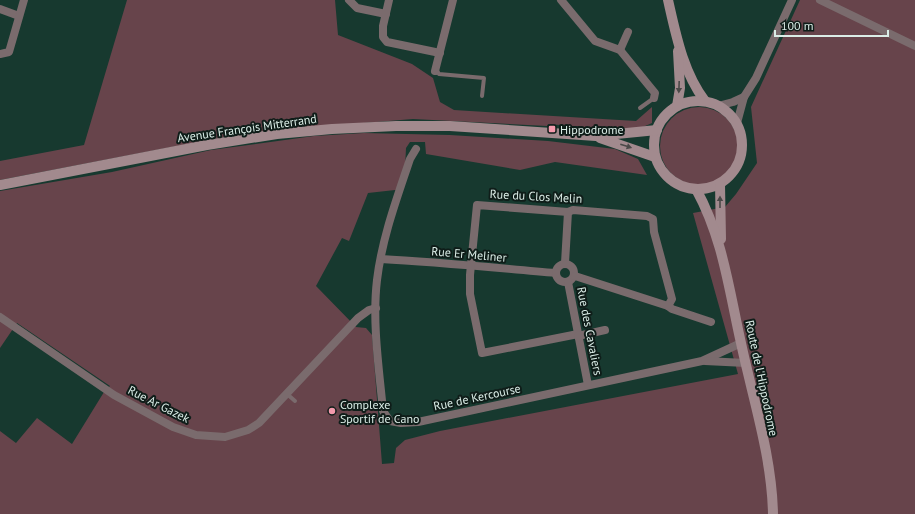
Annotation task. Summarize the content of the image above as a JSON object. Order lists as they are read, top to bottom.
{
  "streets": {
    "main road": ["Avenue François Mitterrand", "Route de l'Hippodrome"],
    "street": [
      "Rue du Clos Melin",
      "Rue Er Meliner",
      "Rue des Cavaliers",
      "Rue de Kercourse",
      "Rue Ar Gazek"
    ]
  },
  "crossings": [
    ["Avenue François Mitterrand", "Route de l'Hippodrome"],
    ["Rue du Clos Melin", "Rue Er Meliner"],
    ["Rue du Clos Melin", "Rue des Cavaliers"],
    ["Rue Er Meliner", "Rue des Cavaliers"],
    ["Rue Er Meliner", "Rue de Kercourse"],
    ["Rue des Cavaliers", "Rue de Kercourse"],
    ["Route de l'Hippodrome", "Rue de Kercourse"],
    ["Rue de Kercourse", "Rue Ar Gazek"]
  ],
  "places": {
    "transit": ["Hippodrome"],
    "other": ["Complexe Sportif de Cano"]
  },
  "scale_bar": "100 m"
}
